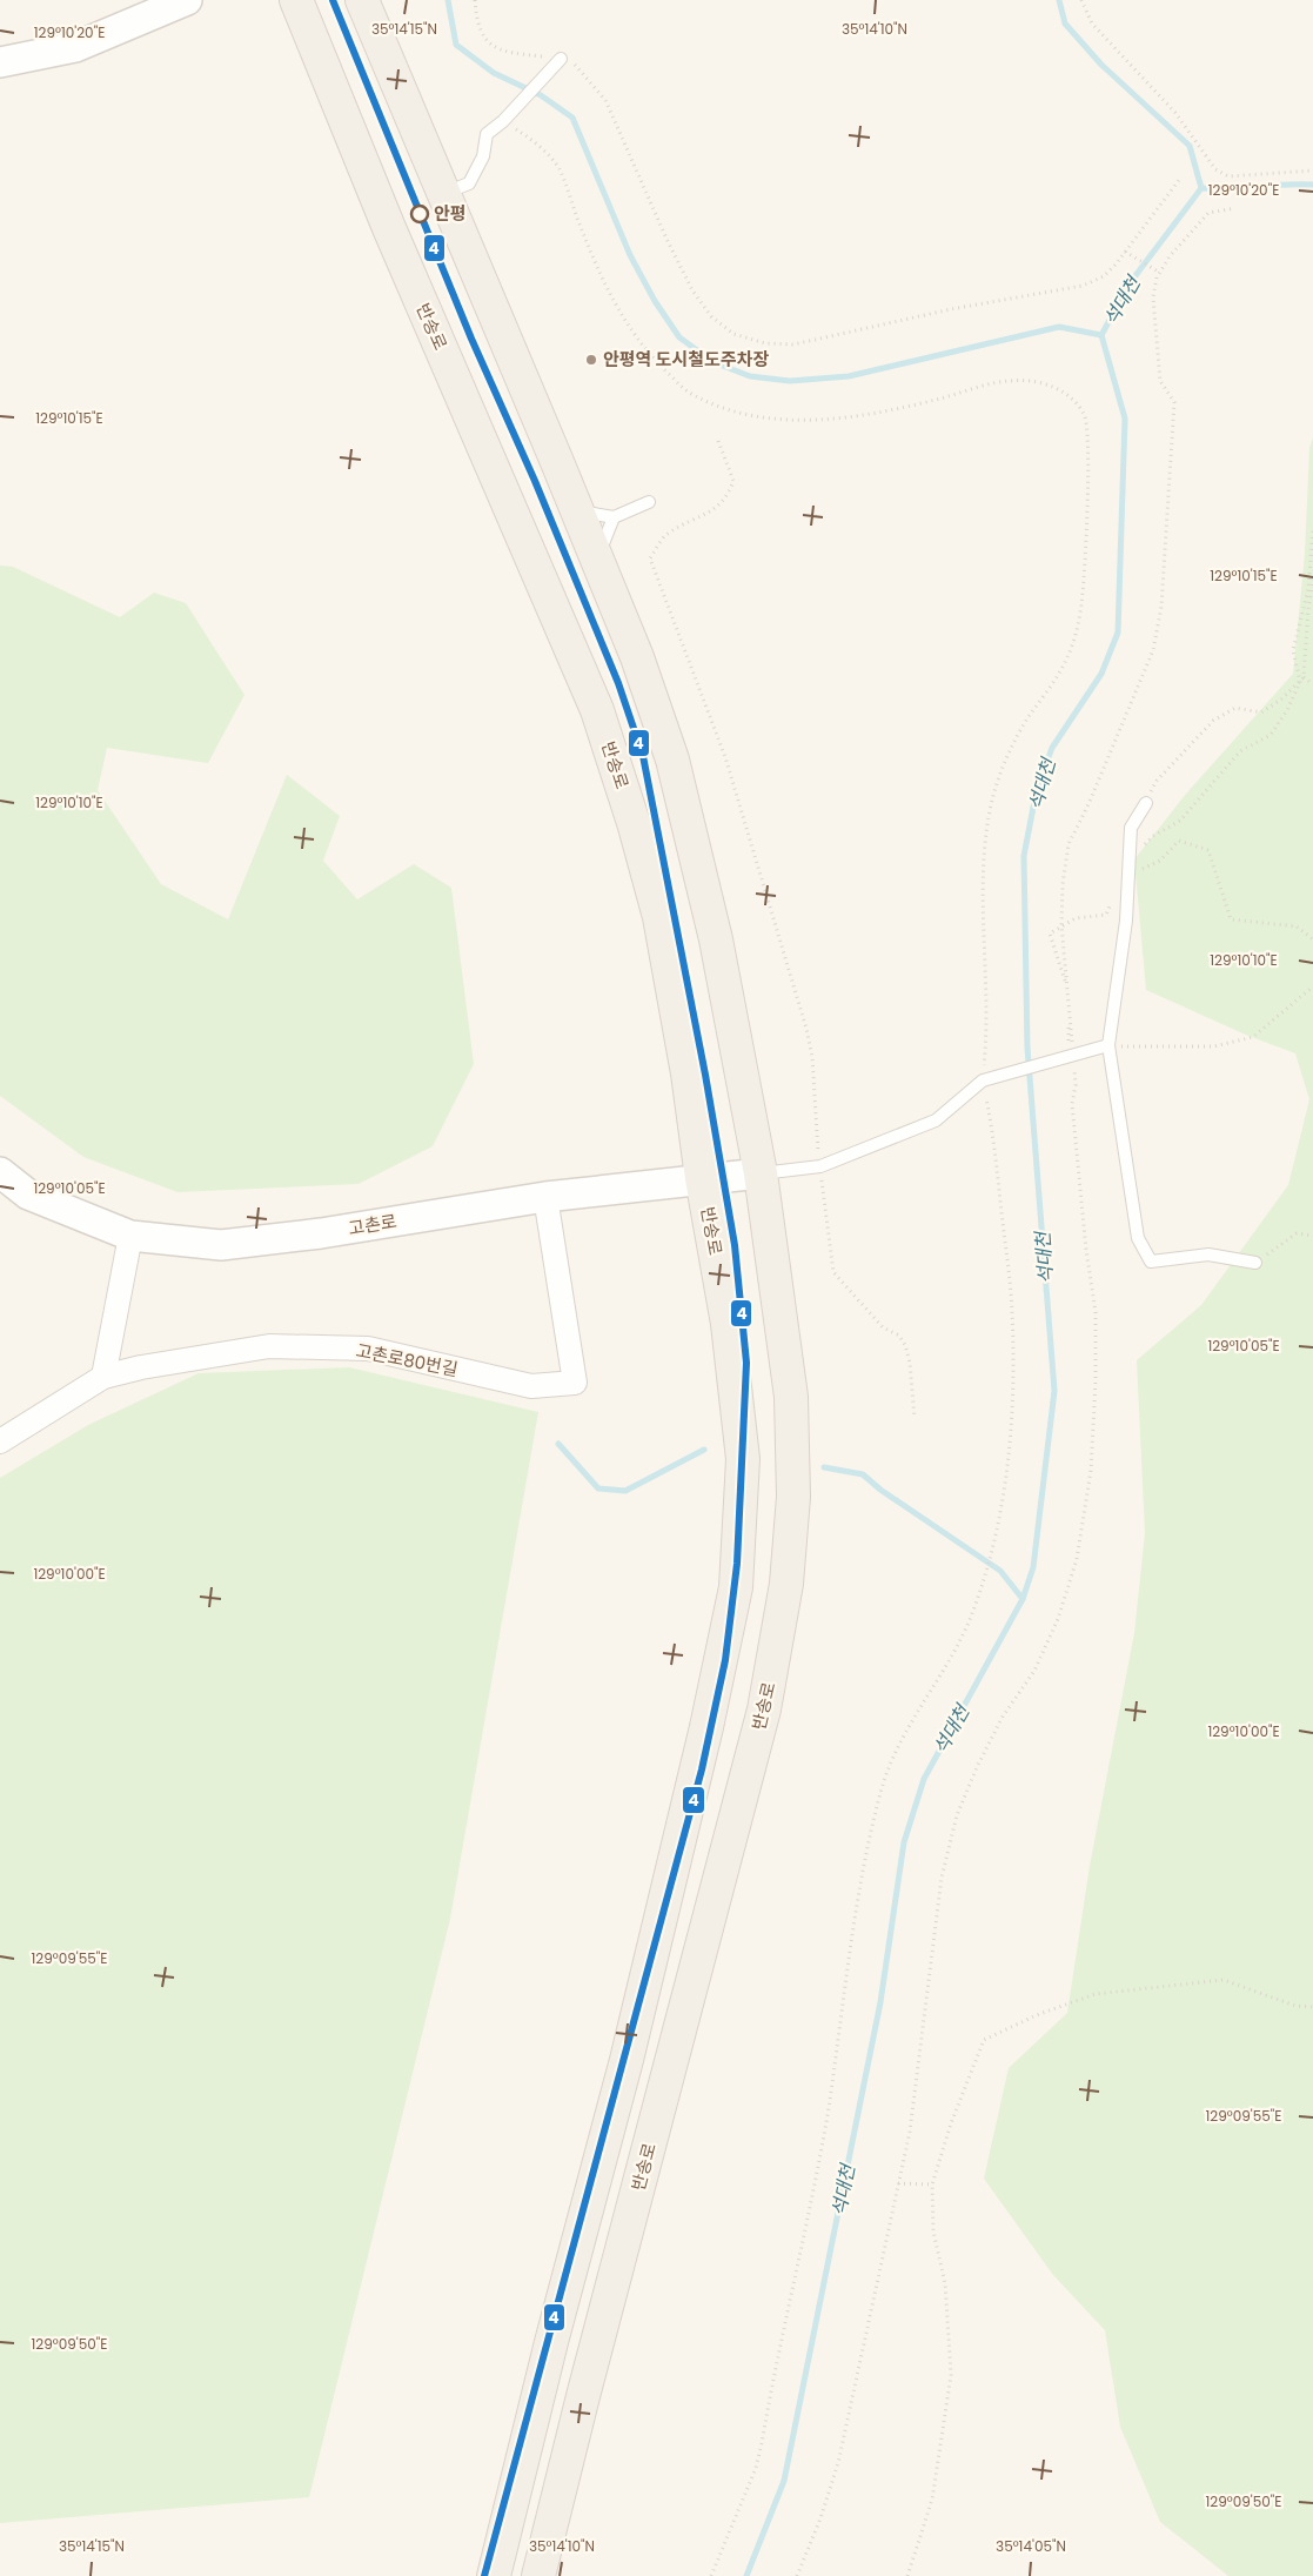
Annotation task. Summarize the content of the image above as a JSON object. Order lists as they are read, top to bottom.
{
  "streets": {
    "main road": ["반송로"],
    "street": ["고촌로", "고촌로80번길"]
  },
  "crossings": [
    ["반송로", "고촌로"],
    ["고촌로", "고촌로80번길"]
  ],
  "water": ["석대천"],
  "places": ["안평", "안평역 도시철도주차장"],
  "lines": ["transit line 4"],
  "coordinates": [
    "35°14'15\"N",
    "35°14'10\"N",
    "129°10'20\"E",
    "129°10'15\"E",
    "129°10'10\"E",
    "129°10'05\"E",
    "129°10'00\"E",
    "129°09'55\"E",
    "129°09'50\"E",
    "35°14'05\"N"
  ]
}
